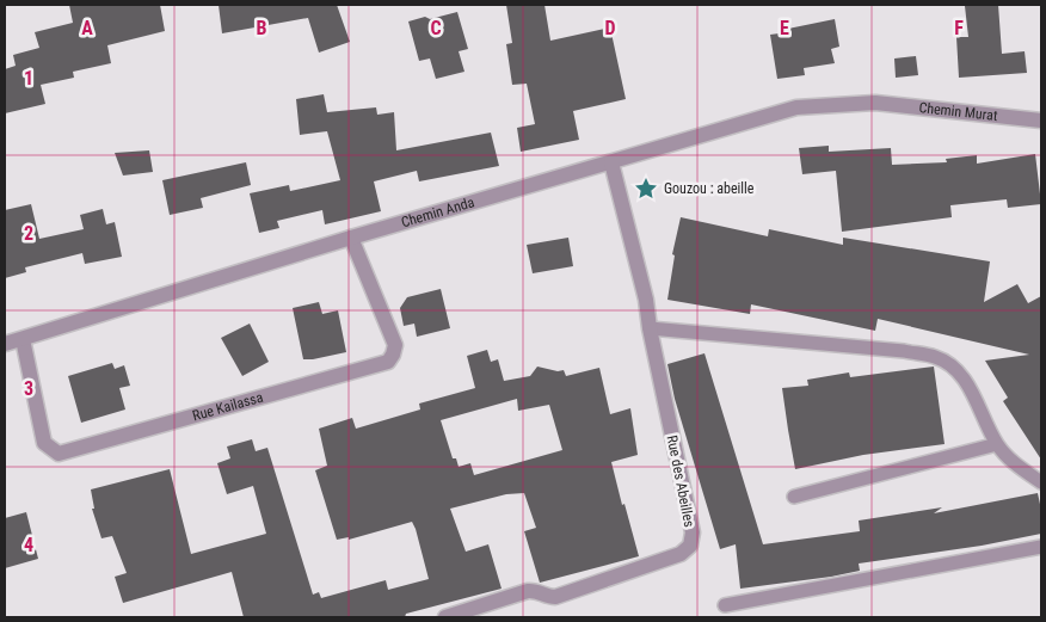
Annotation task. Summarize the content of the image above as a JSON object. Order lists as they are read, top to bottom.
{
  "streets": {
    "street": [
      "Chemin Murat",
      "Chemin Anda",
      "Rue Kailassa",
      "Rue des Abeilles"
    ]
  },
  "crossings": [
    ["Chemin Murat", "Chemin Anda"],
    ["Chemin Anda", "Rue Kailassa"],
    ["Chemin Anda", "Rue des Abeilles"]
  ],
  "places": {
    "place": ["Gouzou : abeille"]
  },
  "grid": {
    "columns": [
      "A",
      "B",
      "C",
      "D",
      "E",
      "F"
    ],
    "rows": [
      "1",
      "2",
      "3",
      "4"
    ]
  }
}
